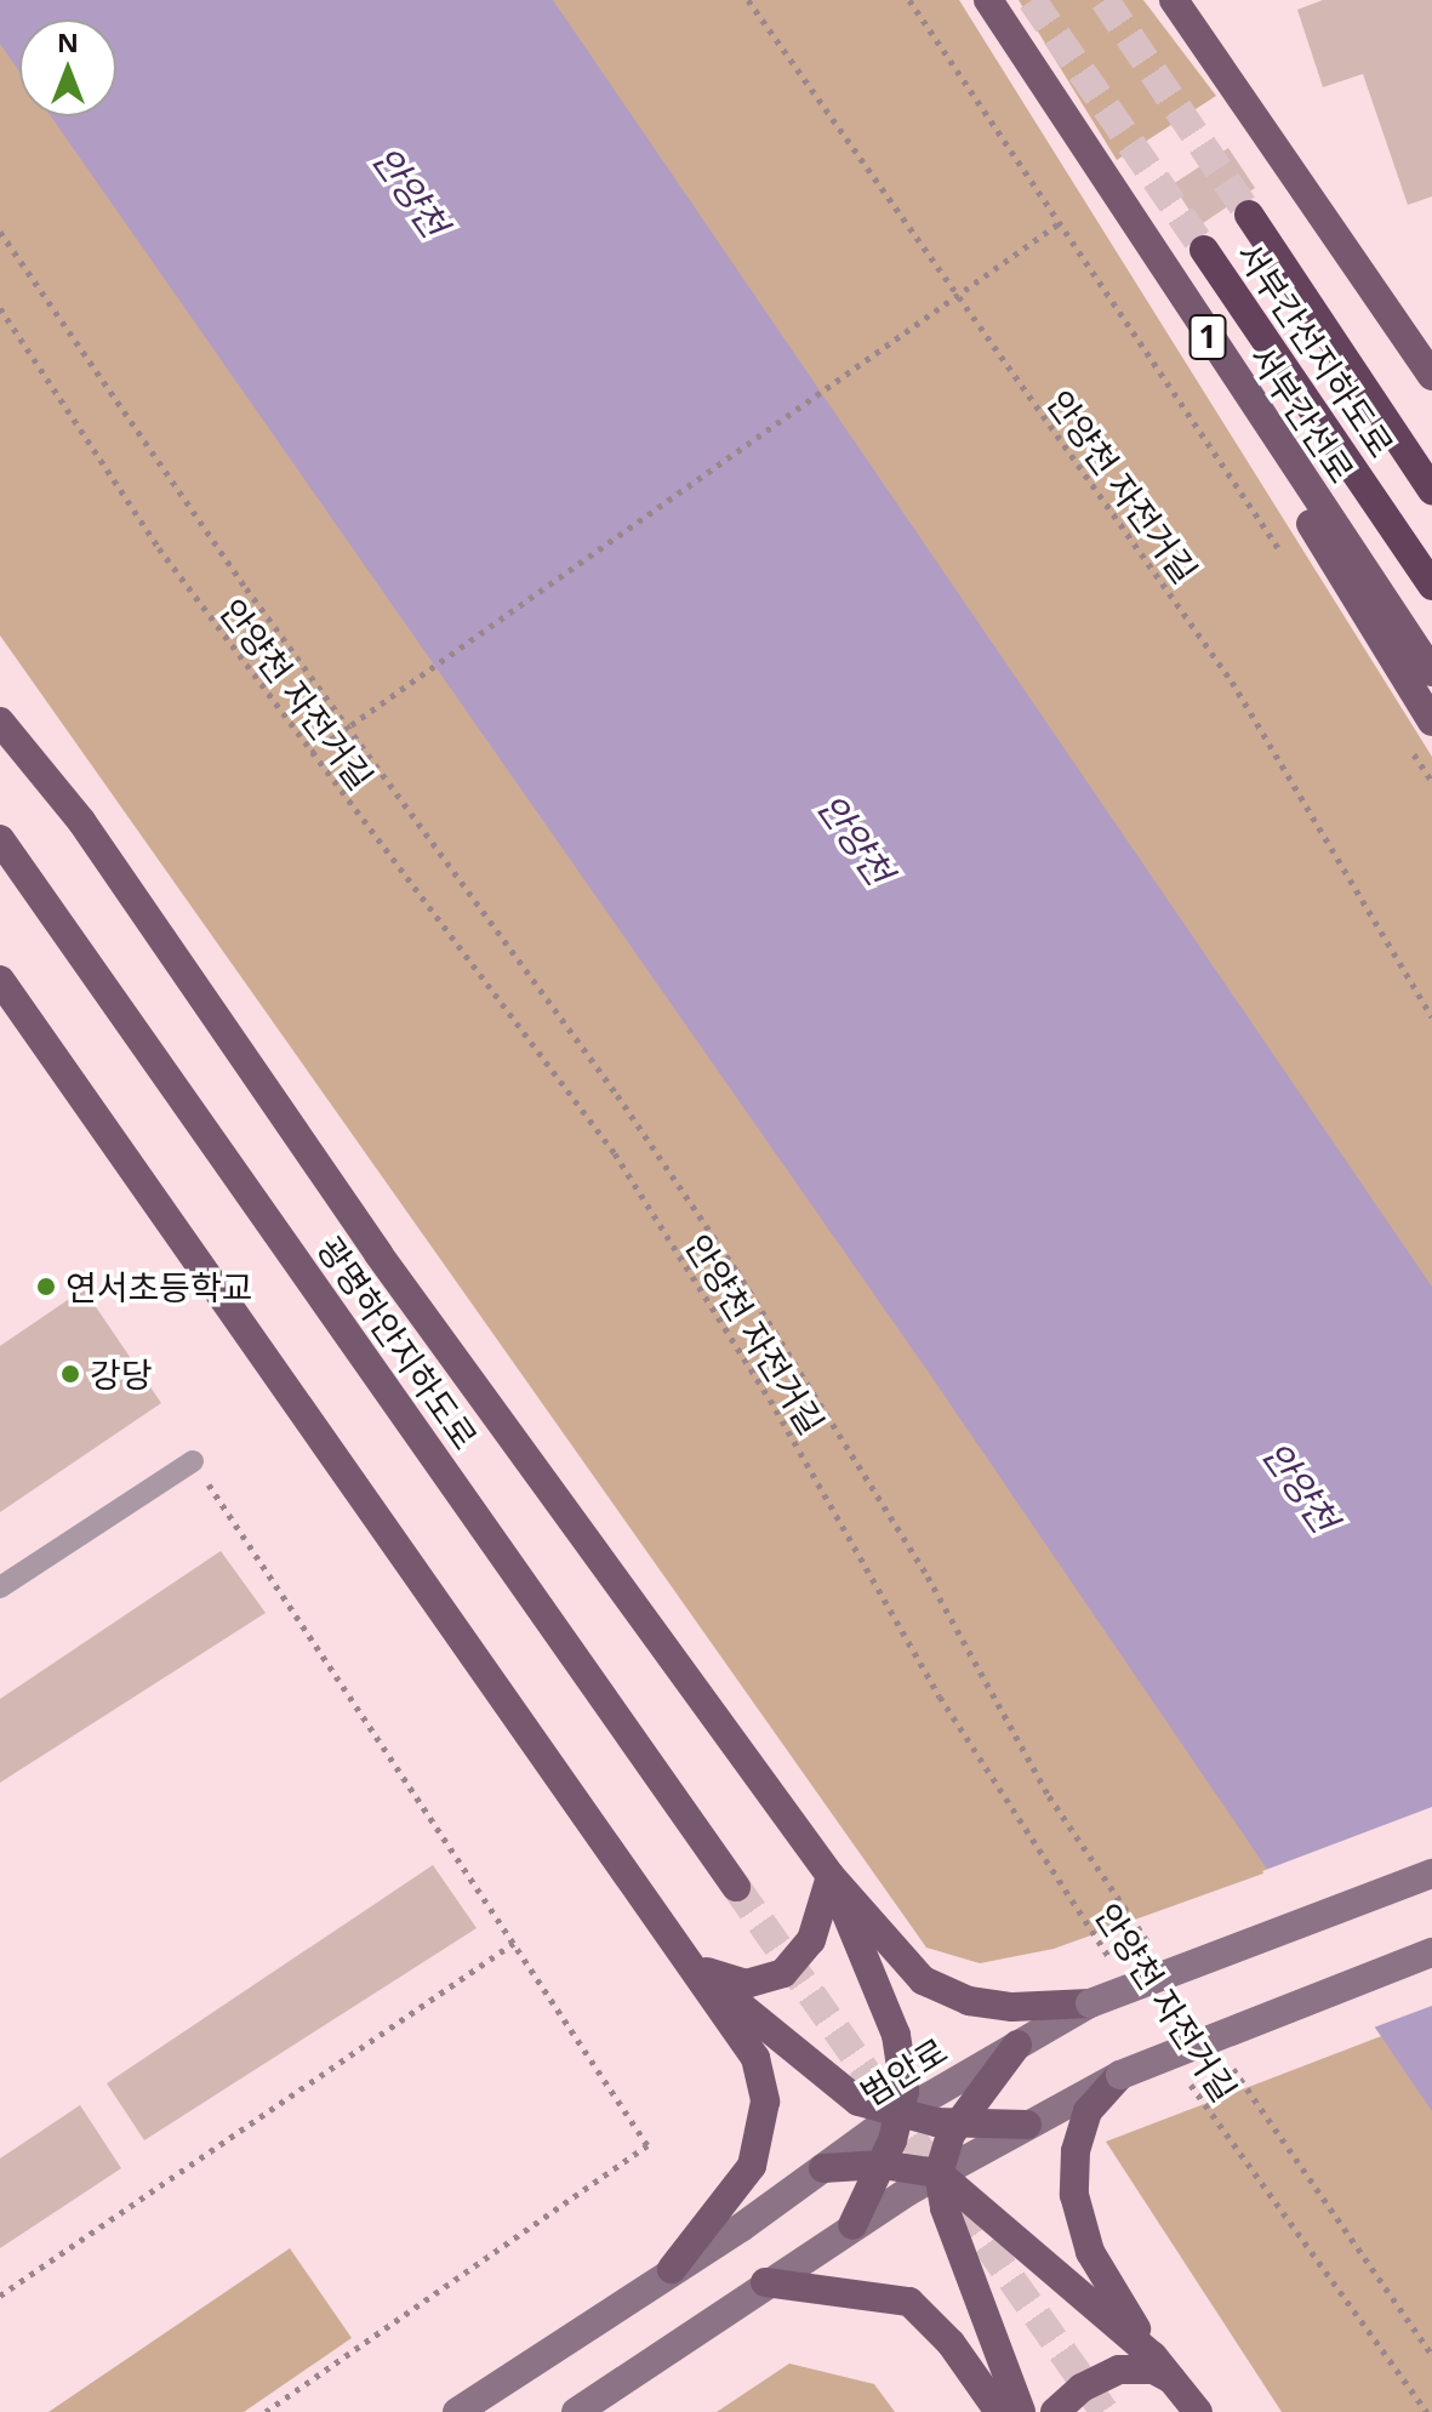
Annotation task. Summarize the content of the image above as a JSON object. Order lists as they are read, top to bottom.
{
  "streets": {
    "highway": ["서부간선지하도로"],
    "main road": [
      "1",
      "서부간선로",
      "광명하안지하도로",
      "범안로"
    ],
    "path": ["안양천 자전거길"]
  },
  "water": ["안양천"],
  "places": ["연서초등학교", "강당"],
  "north": "top"
}
